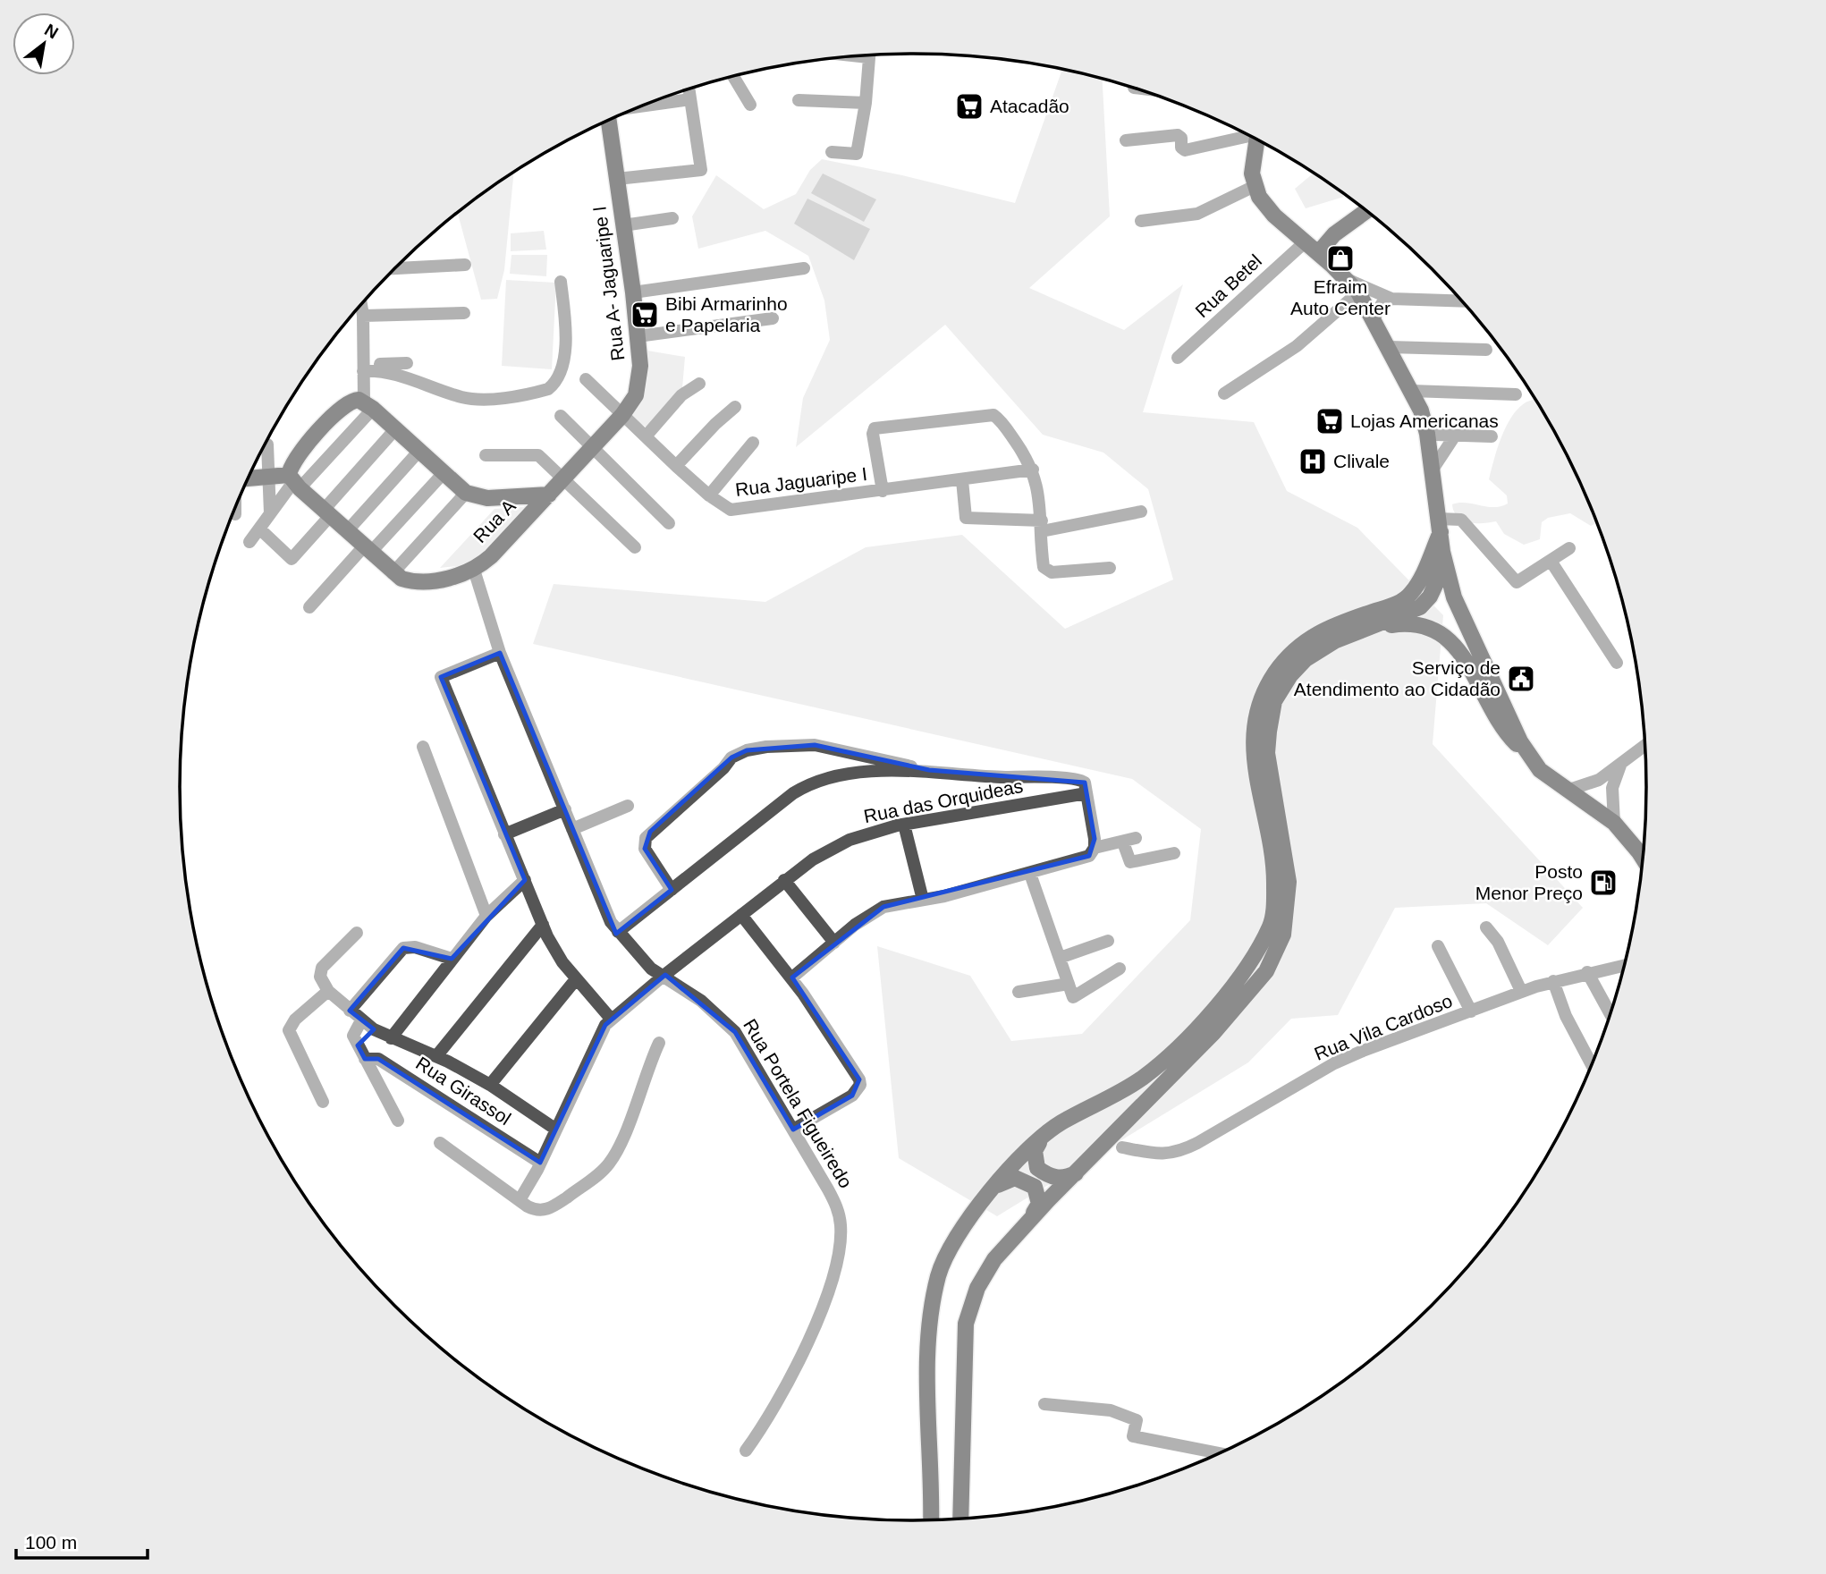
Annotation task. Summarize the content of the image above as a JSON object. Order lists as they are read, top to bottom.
{
  "streets": {
    "main road": ["Rua A- Jaguaripe I", "Rua A"],
    "street": [
      "Rua Betel",
      "Rua Jaguaripe I",
      "Rua das Orquideas",
      "Rua Vila Cardoso",
      "Rua Girassol",
      "Rua Portela Figueiredo"
    ]
  },
  "crossings": [
    ["Rua A- Jaguaripe I", "Rua Jaguaripe I"],
    ["Rua A- Jaguaripe I", "Rua A"],
    ["Rua A", "Rua Portela Figueiredo"],
    ["Rua das Orquideas", "Rua Portela Figueiredo"]
  ],
  "places": {
    "supermarket": ["Atacadão", "Bibi Armarinho e Papelaria", "Lojas Americanas"],
    "shop": ["Efraim Auto Center"],
    "hospital": ["Clivale"],
    "public building": ["Serviço de Atendimento ao Cidadão"],
    "fuel station": ["Posto Menor Preço"]
  },
  "scale_bar": "100 m",
  "north": "top right"
}
